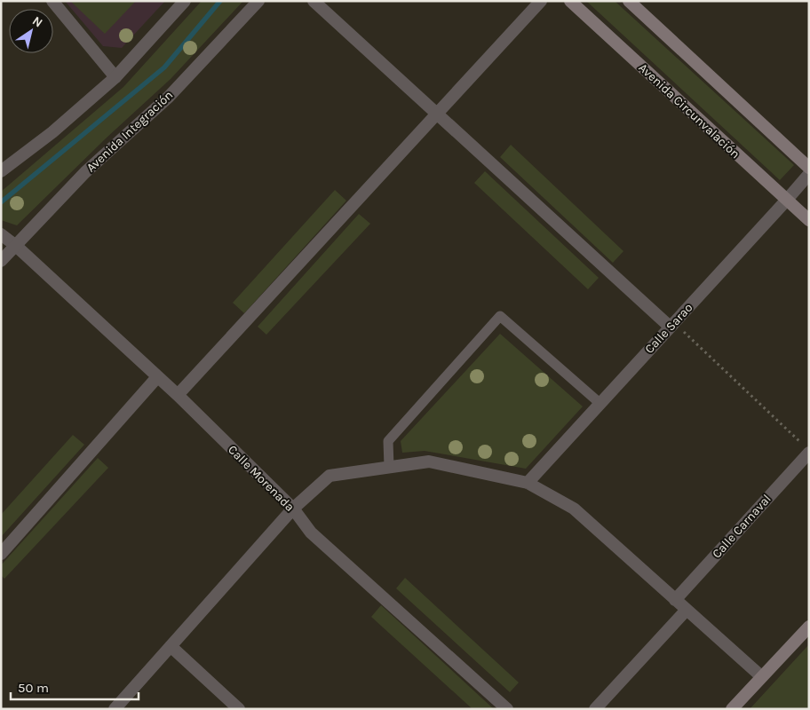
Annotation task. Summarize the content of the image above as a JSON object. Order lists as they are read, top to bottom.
{
  "streets": {
    "main road": ["Avenida Circunvalación"],
    "street": [
      "Avenida Integración",
      "Calle Sarao",
      "Calle Morenada",
      "Calle Carnaval"
    ]
  },
  "crossings": [
    ["Avenida Circunvalación", "Calle Sarao"],
    ["Avenida Integración", "Calle Morenada"]
  ],
  "scale_bar": "50 m",
  "north": "top right"
}
